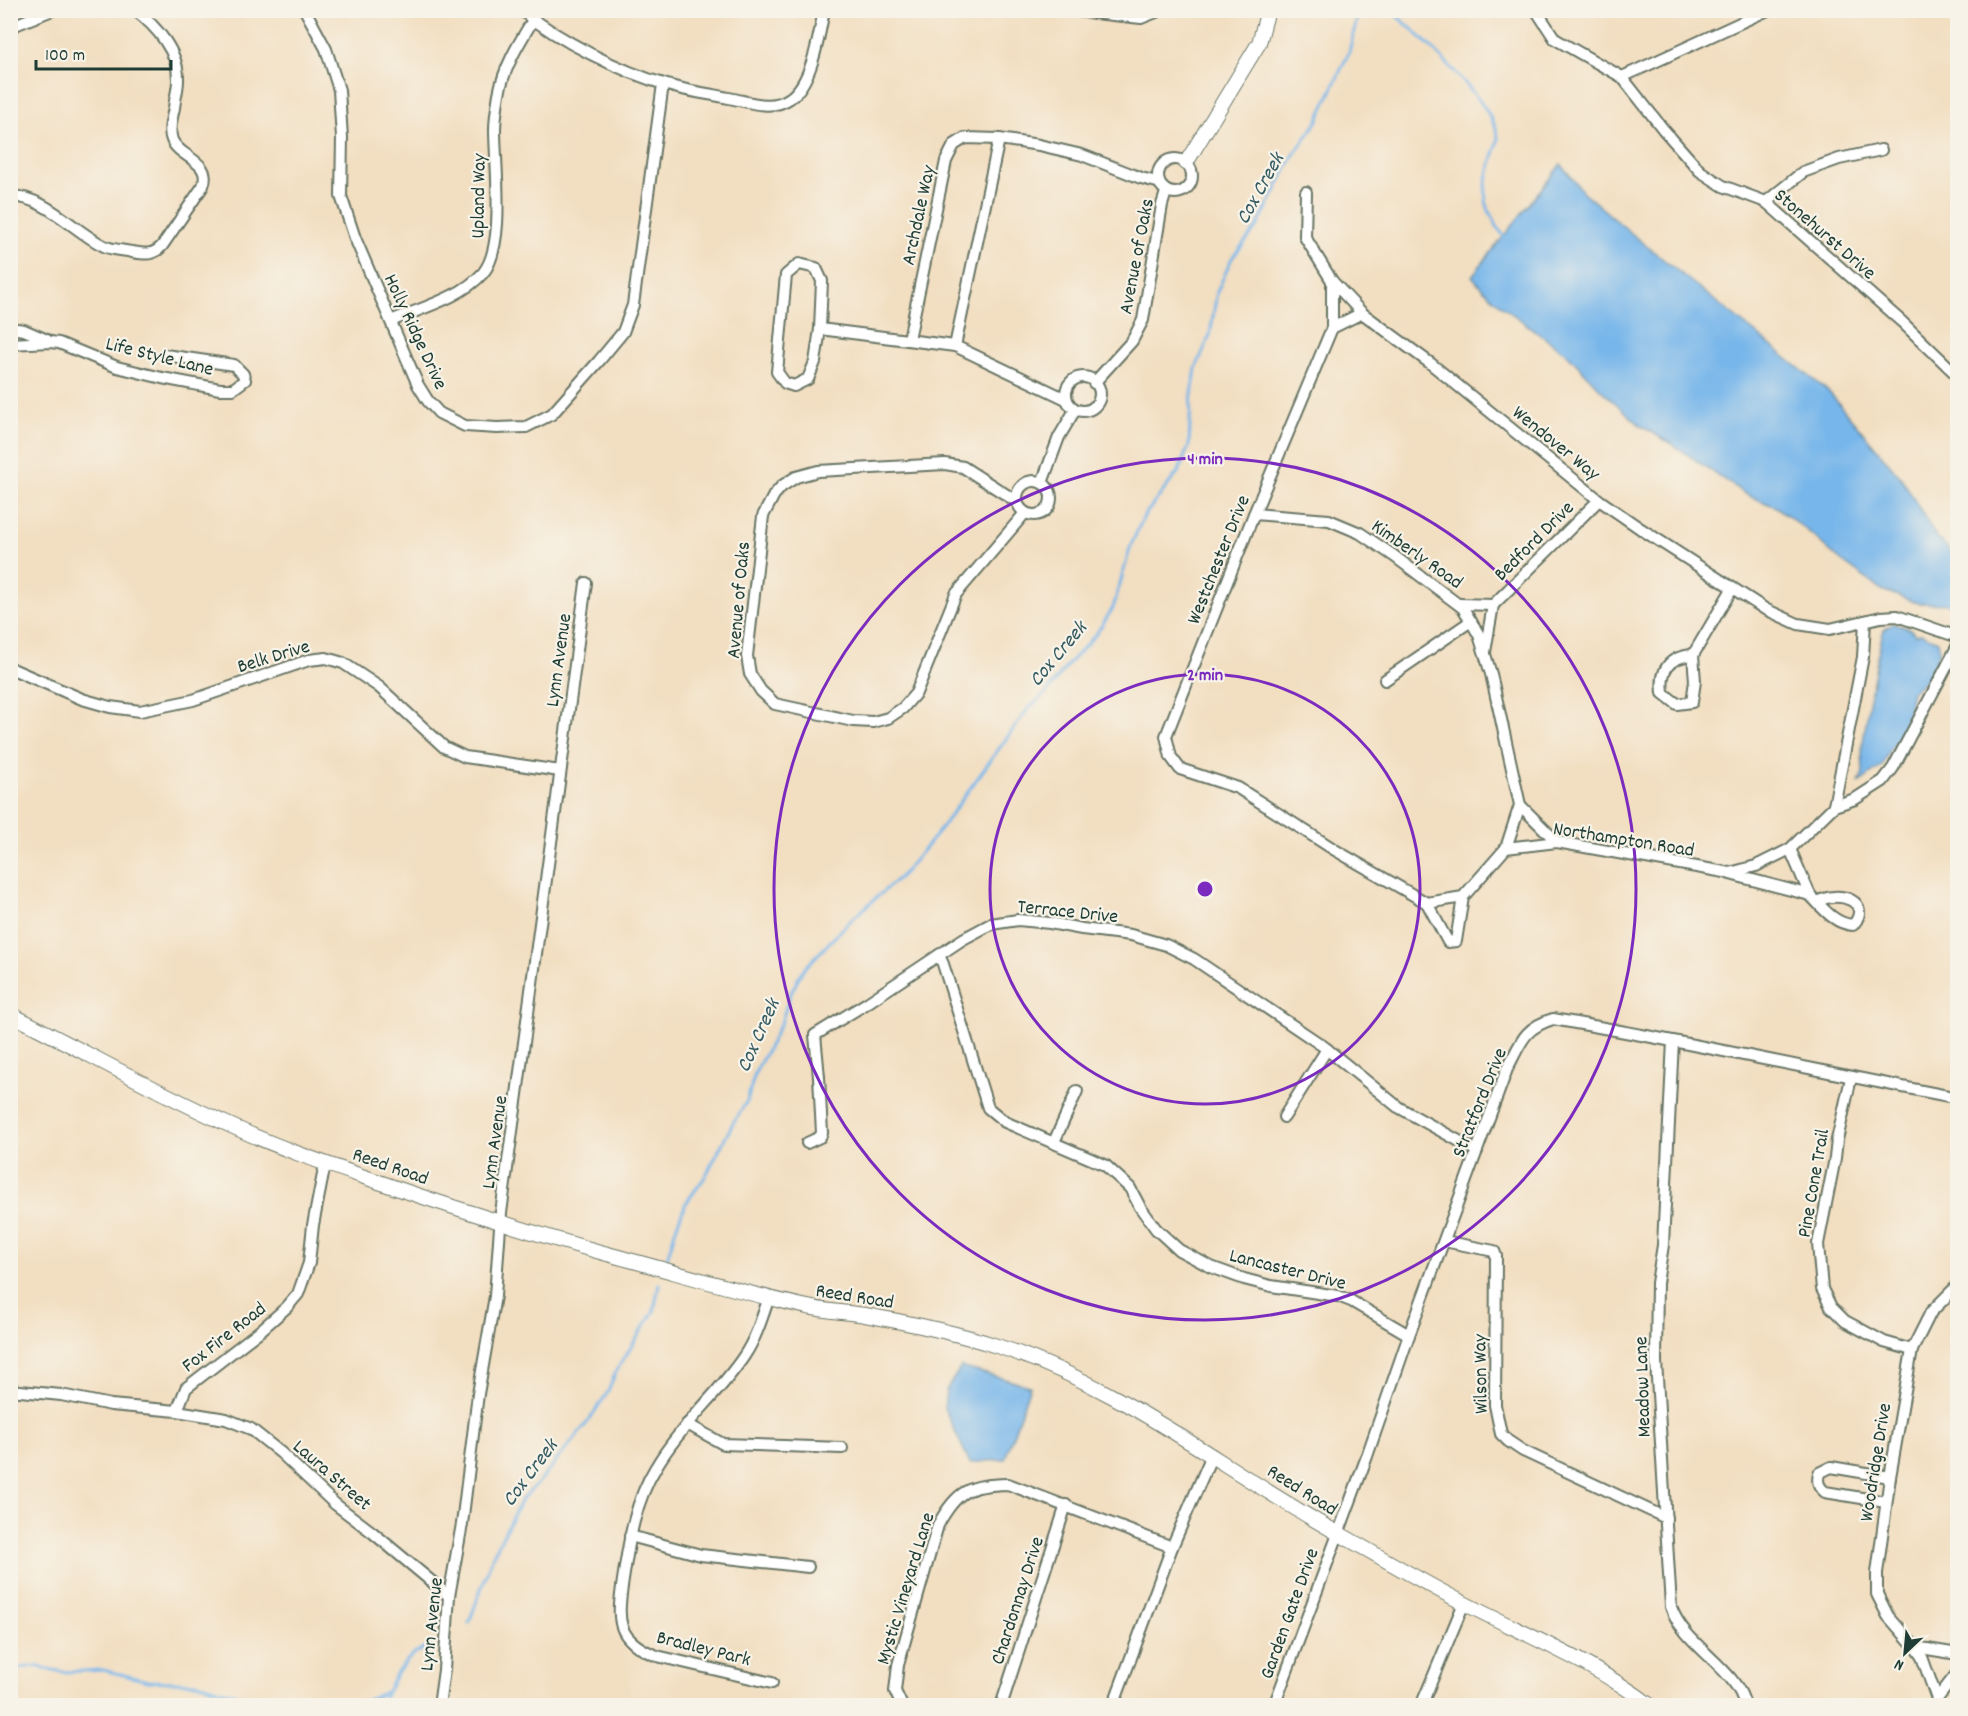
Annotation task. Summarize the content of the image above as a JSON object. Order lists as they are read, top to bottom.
{
  "streets": {
    "street": [
      "Upland Way",
      "Archdale Way",
      "Stonehurst Drive",
      "Avenue of Oaks",
      "Holly Ridge Drive",
      "Life Style Lane",
      "Wendover Way",
      "Bedford Drive",
      "Kimberly Road",
      "Westchester Drive",
      "Belk Drive",
      "Lynn Avenue",
      "Northampton Road",
      "Terrace Drive",
      "Stratford Drive",
      "Reed Road",
      "Pine Cone Trail",
      "Lancaster Drive",
      "Fox Fire Road",
      "Wilson Way",
      "Meadow Lane",
      "Woodridge Drive",
      "Laura Street",
      "Mystic Vineyard Lane",
      "Chardonnay Drive",
      "Garden Gate Drive",
      "Bradley Park"
    ]
  },
  "crossings": [
    ["Upland Way", "Holly Ridge Drive"],
    ["Archdale Way", "Avenue of Oaks"],
    ["Wendover Way", "Bedford Drive"],
    ["Bedford Drive", "Kimberly Road"],
    ["Kimberly Road", "Westchester Drive"],
    ["Belk Drive", "Lynn Avenue"],
    ["Lynn Avenue", "Reed Road"],
    ["Lynn Avenue", "Laura Street"],
    ["Terrace Drive", "Stratford Drive"],
    ["Terrace Drive", "Lancaster Drive"],
    ["Stratford Drive", "Reed Road"],
    ["Stratford Drive", "Pine Cone Trail"],
    ["Stratford Drive", "Lancaster Drive"],
    ["Stratford Drive", "Wilson Way"],
    ["Stratford Drive", "Meadow Lane"],
    ["Stratford Drive", "Garden Gate Drive"],
    ["Reed Road", "Fox Fire Road"],
    ["Reed Road", "Garden Gate Drive"],
    ["Reed Road", "Bradley Park"],
    ["Pine Cone Trail", "Woodridge Drive"],
    ["Fox Fire Road", "Laura Street"],
    ["Wilson Way", "Meadow Lane"],
    ["Mystic Vineyard Lane", "Chardonnay Drive"]
  ],
  "water": ["Cox Creek"],
  "scale_bar": "100 m",
  "north": "bottom left",
  "rings": ["4 min", "2 min"]
}
